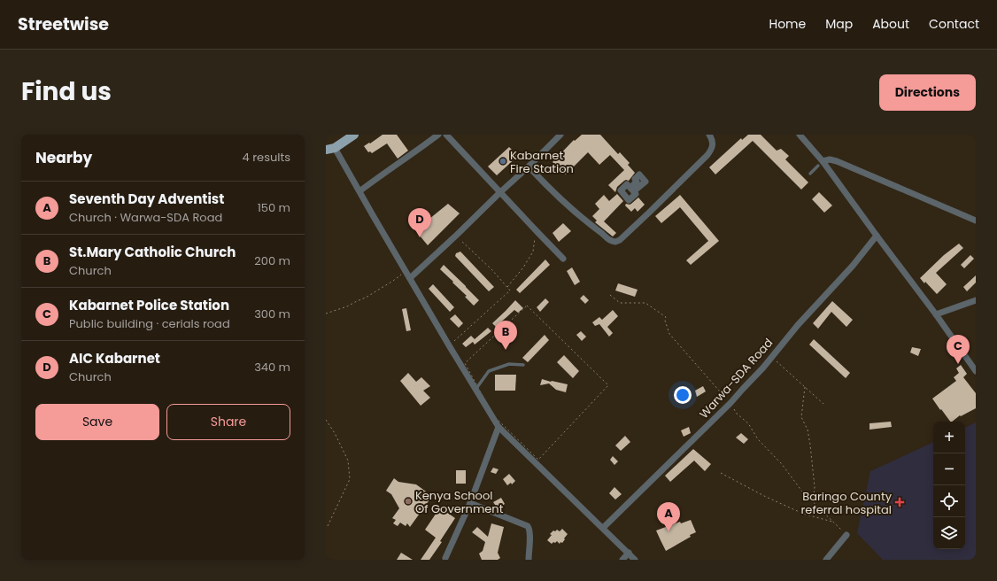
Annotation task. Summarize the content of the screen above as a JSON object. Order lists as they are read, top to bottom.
{
  "streets": {
    "street": ["Warwa-SDA Road"]
  },
  "places": {
    "other": ["Kabarnet Fire Station", "Kenya School Of Government"],
    "health": ["Baringo County referral hospital"]
  },
  "page": {
    "header": "Streetwise",
    "nav": [
      "Home",
      "Map",
      "About",
      "Contact"
    ],
    "title": "Find us",
    "buttons": [
      "Directions",
      ["Save", "Share"]
    ],
    "heading": ["Nearby", "4 results"],
    "list": [
      {
        "mark": "A",
        "name": "Seventh Day Adventist",
        "note": "Church · Warwa-SDA Road",
        "value": "150 m"
      },
      {
        "mark": "B",
        "name": "St.Mary Catholic Church",
        "note": "Church",
        "value": "200 m"
      },
      {
        "mark": "C",
        "name": "Kabarnet Police Station",
        "note": "Public building · cerials road",
        "value": "300 m"
      },
      {
        "mark": "D",
        "name": "AIC Kabarnet",
        "note": "Church",
        "value": "340 m"
      }
    ],
    "pins": [
      "D",
      "B",
      "C",
      "A"
    ],
    "map_buttons": ["+", "−"]
  }
}
